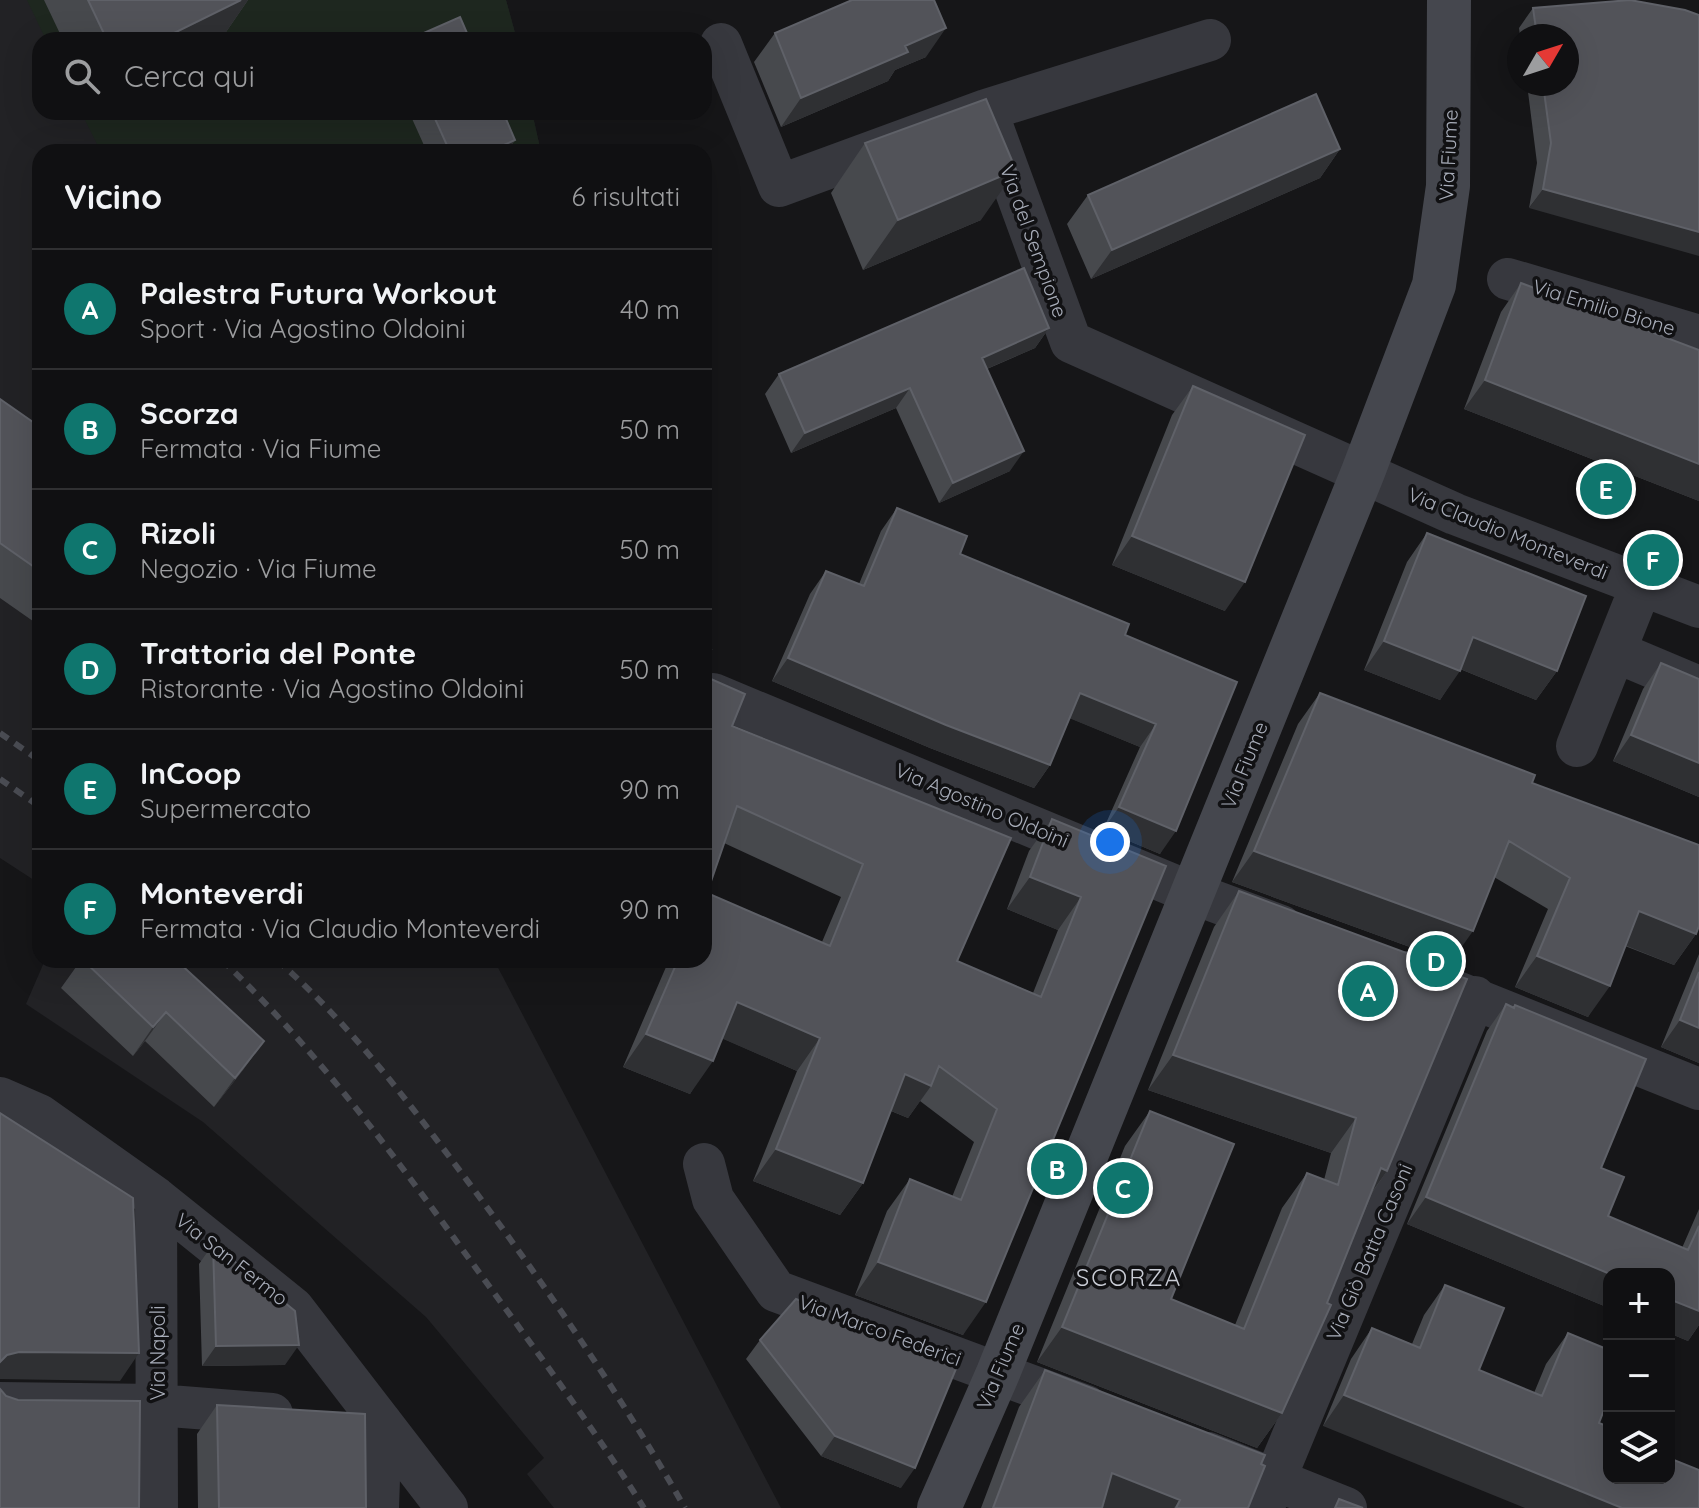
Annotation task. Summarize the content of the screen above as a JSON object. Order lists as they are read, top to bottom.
{
  "streets": {
    "main road": ["Via Fiume"],
    "street": [
      "Via del Sempione",
      "Via Emilio Bione",
      "Via Claudio Monteverdi",
      "Via Agostino Oldoini",
      "Via Giò Batta Casoni",
      "Via San Fermo",
      "Via Marco Federici",
      "Via Napoli"
    ]
  },
  "crossings": [
    ["Via Fiume", "Via del Sempione"],
    ["Via Fiume", "Via Claudio Monteverdi"],
    ["Via Fiume", "Via Agostino Oldoini"],
    ["Via Fiume", "Via Marco Federici"],
    ["Via del Sempione", "Via Claudio Monteverdi"],
    ["Via San Fermo", "Via Napoli"]
  ],
  "districts": ["SCORZA"],
  "north": "top right",
  "page": {
    "search": "Cerca qui",
    "heading": ["Vicino", "6 risultati"],
    "list": [
      {
        "mark": "A",
        "name": "Palestra Futura Workout",
        "note": "Sport · Via Agostino Oldoini",
        "value": "40 m"
      },
      {
        "mark": "B",
        "name": "Scorza",
        "note": "Fermata · Via Fiume",
        "value": "50 m"
      },
      {
        "mark": "C",
        "name": "Rizoli",
        "note": "Negozio · Via Fiume",
        "value": "50 m"
      },
      {
        "mark": "D",
        "name": "Trattoria del Ponte",
        "note": "Ristorante · Via Agostino Oldoini",
        "value": "50 m"
      },
      {
        "mark": "E",
        "name": "InCoop",
        "note": "Supermercato",
        "value": "90 m"
      },
      {
        "mark": "F",
        "name": "Monteverdi",
        "note": "Fermata · Via Claudio Monteverdi",
        "value": "90 m"
      }
    ],
    "pins": [
      "E",
      "F",
      "D",
      "A",
      "B",
      "C"
    ],
    "map_buttons": ["+", "−"]
  }
}
